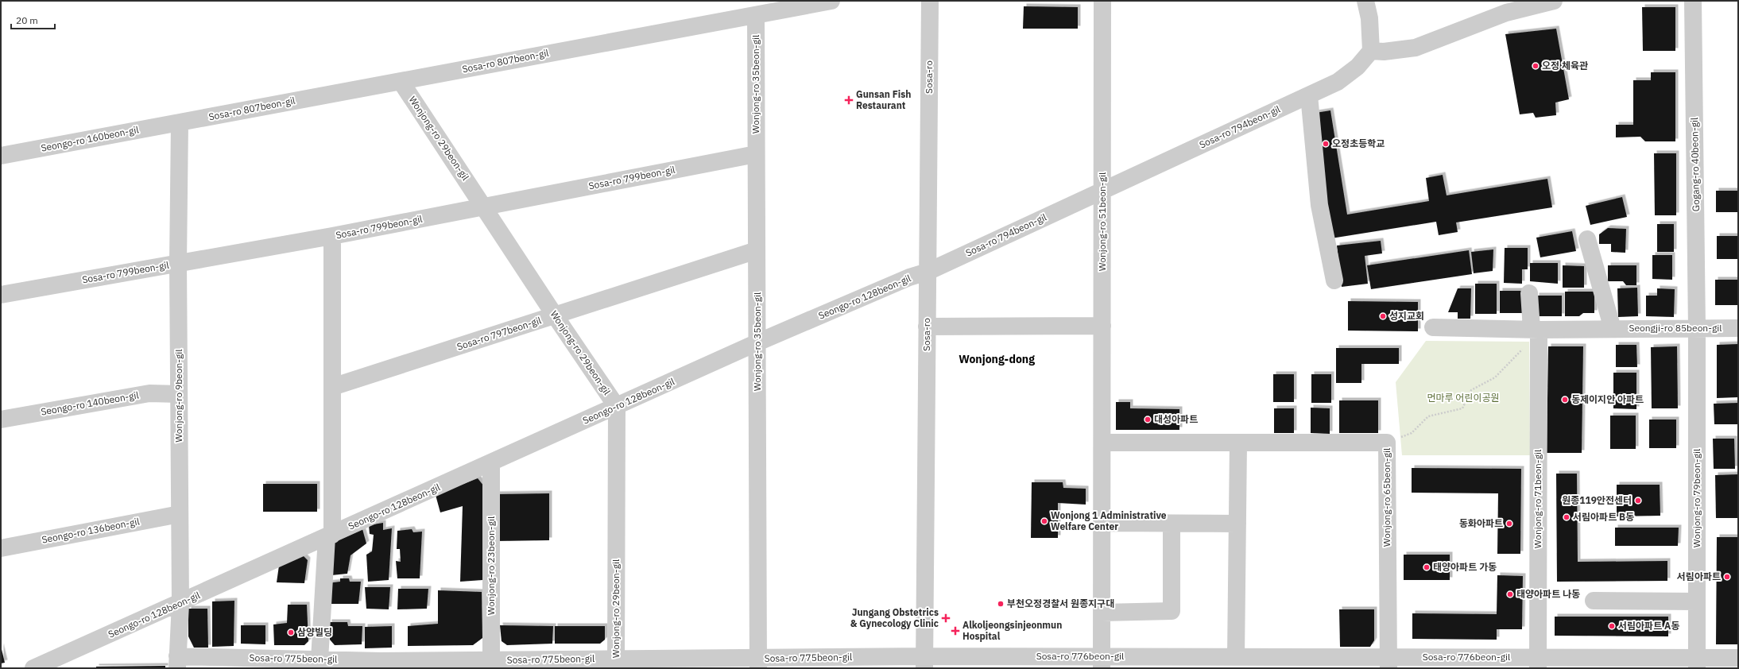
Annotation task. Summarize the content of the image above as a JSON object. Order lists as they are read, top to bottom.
{
  "streets": {
    "street": [
      "Sosa-ro 807beon-gil",
      "Sosa-ro",
      "Wonjong-ro 35beon-gil",
      "Sosa-ro 794beon-gil",
      "Wonjong-ro 29beon-gil",
      "Seongo-ro 160beon-gil",
      "Gogang-ro 40beon-gil",
      "Sosa-ro 799beon-gil",
      "Wonjong-ro 51beon-gil",
      "Seongo-ro 128beon-gil",
      "Seongji-ro 85beon-gil",
      "Sosa-ro 797beon-gil",
      "Wonjong-ro 9beon-gil",
      "Seongo-ro 140beon-gil",
      "Wonjong-ro 65beon-gil",
      "Wonjong-ro 79beon-gil",
      "Wonjong-ro 71beon-gil",
      "Seongo-ro 136beon-gil",
      "Wonjong-ro 23beon-gil",
      "Sosa-ro 776beon-gil",
      "Sosa-ro 775beon-gil"
    ]
  },
  "crossings": [
    ["Sosa-ro 807beon-gil", "Wonjong-ro 35beon-gil"],
    ["Sosa-ro 807beon-gil", "Wonjong-ro 29beon-gil"],
    ["Sosa-ro 807beon-gil", "Seongo-ro 160beon-gil"],
    ["Sosa-ro 807beon-gil", "Wonjong-ro 9beon-gil"],
    ["Sosa-ro", "Sosa-ro 794beon-gil"],
    ["Sosa-ro", "Seongo-ro 128beon-gil"],
    ["Sosa-ro", "Sosa-ro 776beon-gil"],
    ["Sosa-ro", "Sosa-ro 775beon-gil"],
    ["Wonjong-ro 35beon-gil", "Sosa-ro 799beon-gil"],
    ["Wonjong-ro 35beon-gil", "Seongo-ro 128beon-gil"],
    ["Wonjong-ro 35beon-gil", "Sosa-ro 797beon-gil"],
    ["Wonjong-ro 35beon-gil", "Sosa-ro 775beon-gil"],
    ["Sosa-ro 794beon-gil", "Wonjong-ro 51beon-gil"],
    ["Sosa-ro 794beon-gil", "Seongo-ro 128beon-gil"],
    ["Wonjong-ro 29beon-gil", "Sosa-ro 799beon-gil"],
    ["Wonjong-ro 29beon-gil", "Seongo-ro 128beon-gil"],
    ["Wonjong-ro 29beon-gil", "Sosa-ro 797beon-gil"],
    ["Wonjong-ro 29beon-gil", "Sosa-ro 775beon-gil"],
    ["Seongo-ro 160beon-gil", "Wonjong-ro 9beon-gil"],
    ["Gogang-ro 40beon-gil", "Seongji-ro 85beon-gil"],
    ["Gogang-ro 40beon-gil", "Wonjong-ro 79beon-gil"],
    ["Sosa-ro 799beon-gil", "Wonjong-ro 9beon-gil"],
    ["Wonjong-ro 51beon-gil", "Sosa-ro 776beon-gil"],
    ["Seongo-ro 128beon-gil", "Wonjong-ro 9beon-gil"],
    ["Seongo-ro 128beon-gil", "Wonjong-ro 23beon-gil"],
    ["Seongji-ro 85beon-gil", "Wonjong-ro 79beon-gil"],
    ["Seongji-ro 85beon-gil", "Wonjong-ro 71beon-gil"],
    ["Wonjong-ro 9beon-gil", "Seongo-ro 140beon-gil"],
    ["Wonjong-ro 9beon-gil", "Seongo-ro 136beon-gil"],
    ["Wonjong-ro 9beon-gil", "Sosa-ro 775beon-gil"],
    ["Wonjong-ro 65beon-gil", "Sosa-ro 776beon-gil"],
    ["Wonjong-ro 79beon-gil", "Sosa-ro 776beon-gil"],
    ["Wonjong-ro 71beon-gil", "Sosa-ro 776beon-gil"],
    ["Wonjong-ro 23beon-gil", "Sosa-ro 775beon-gil"],
    ["Sosa-ro 776beon-gil", "Sosa-ro 775beon-gil"]
  ],
  "districts": ["Wonjong-dong"],
  "parks": ["먼마루 어린이공원"],
  "places": {
    "other": [
      "오정 체육관",
      "오정초등학교",
      "성지교회",
      "동제이지안 아파트",
      "대성아파트",
      "원종119안전센터",
      "서림아파트 B동",
      "Wonjong 1 Administrative Welfare Center",
      "동화아파트",
      "태양아파트 가동",
      "서림아파트",
      "태양아파트 나동",
      "부천오정경찰서 원종지구대",
      "서림아파트 A동",
      "삼양빌딩"
    ],
    "health": ["Gunsan Fish Restaurant", "Jungang Obstetrics & Gynecology Clinic", "Alkoljeongsinjeonmun Hospital"]
  },
  "scale_bar": "20 m"
}
